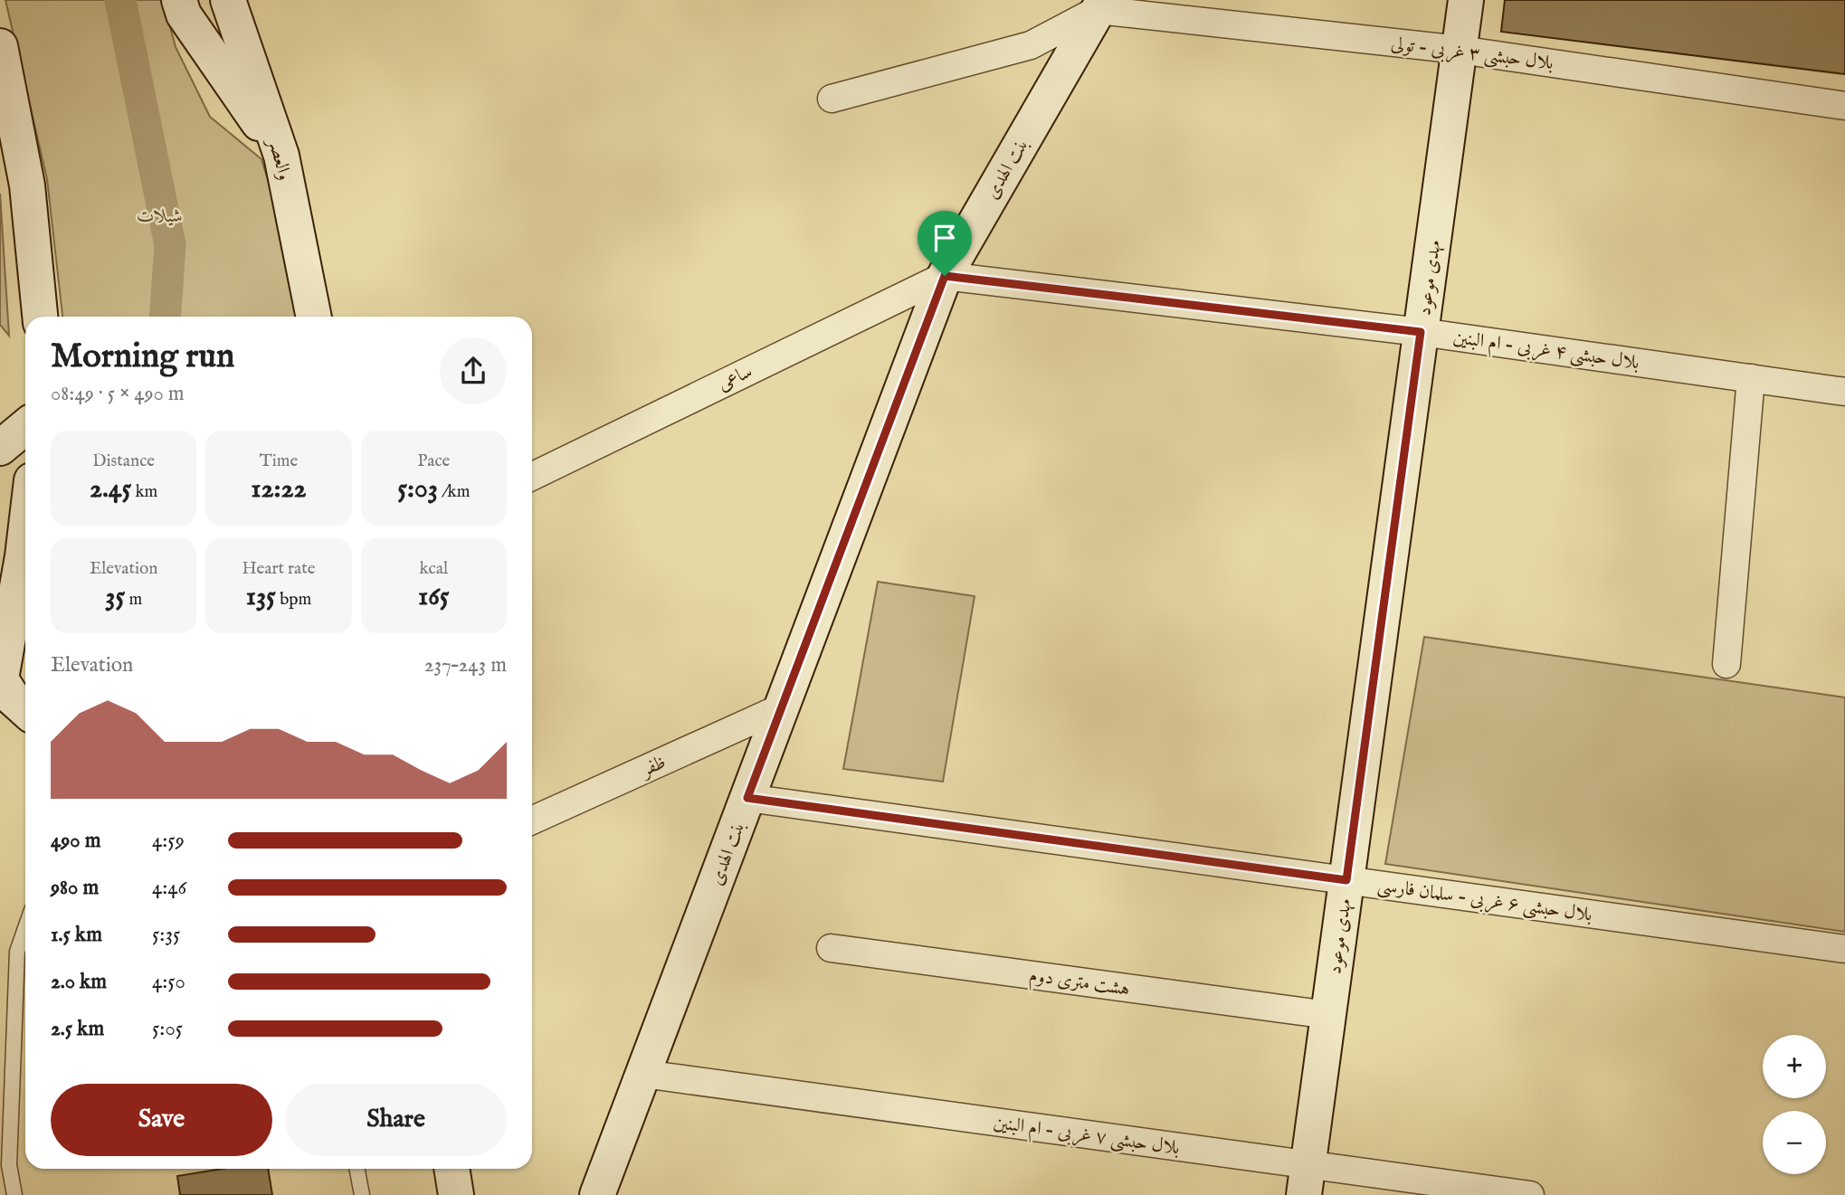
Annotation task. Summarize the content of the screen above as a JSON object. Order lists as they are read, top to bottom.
{
  "streets": {
    "street": [
      "بلال حبشی ۳ غربی - تولی",
      "والعصر",
      "بنت الهدی",
      "مهدی موعود",
      "بلال حبشی ۴ غربی - ام البنین",
      "ساعی",
      "ظفر",
      "بلال حبشی ۶ غربی - سلمان فارسی",
      "هشت متری دوم",
      "بلال حبشی ۷ غربی - ام البنین"
    ]
  },
  "crossings": [
    ["بلال حبشی ۳ غربی - تولی", "بنت الهدی"],
    ["بلال حبشی ۳ غربی - تولی", "مهدی موعود"],
    ["بنت الهدی", "بلال حبشی ۴ غربی - ام البنین"],
    ["بنت الهدی", "ساعی"],
    ["بنت الهدی", "ظفر"],
    ["بنت الهدی", "بلال حبشی ۶ غربی - سلمان فارسی"],
    ["بنت الهدی", "بلال حبشی ۷ غربی - ام البنین"],
    ["مهدی موعود", "بلال حبشی ۴ غربی - ام البنین"],
    ["مهدی موعود", "بلال حبشی ۶ غربی - سلمان فارسی"],
    ["مهدی موعود", "هشت متری دوم"],
    ["مهدی موعود", "بلال حبشی ۷ غربی - ام البنین"],
    ["بلال حبشی ۴ غربی - ام البنین", "ساعی"]
  ],
  "parks": ["شیلات"],
  "page": {
    "heading": ["Morning run", "08:49 · 5 × 490 m"],
    "stats": [
      ["Distance", "2.45 km"],
      ["Time", "12:22"],
      ["Pace", "5:03 /km"],
      ["Elevation", "35 m"],
      ["Heart rate", "135 bpm"],
      ["kcal", "165"]
    ],
    "chart": ["Elevation", "237–243 m"],
    "list": [
      {
        "name": "490 m",
        "note": "4:59"
      },
      {
        "name": "980 m",
        "note": "4:46"
      },
      {
        "name": "1.5 km",
        "note": "5:35"
      },
      {
        "name": "2.0 km",
        "note": "4:50"
      },
      {
        "name": "2.5 km",
        "note": "5:05"
      }
    ],
    "map_buttons": ["+", "−"],
    "buttons": ["Save", "Share"]
  }
}
